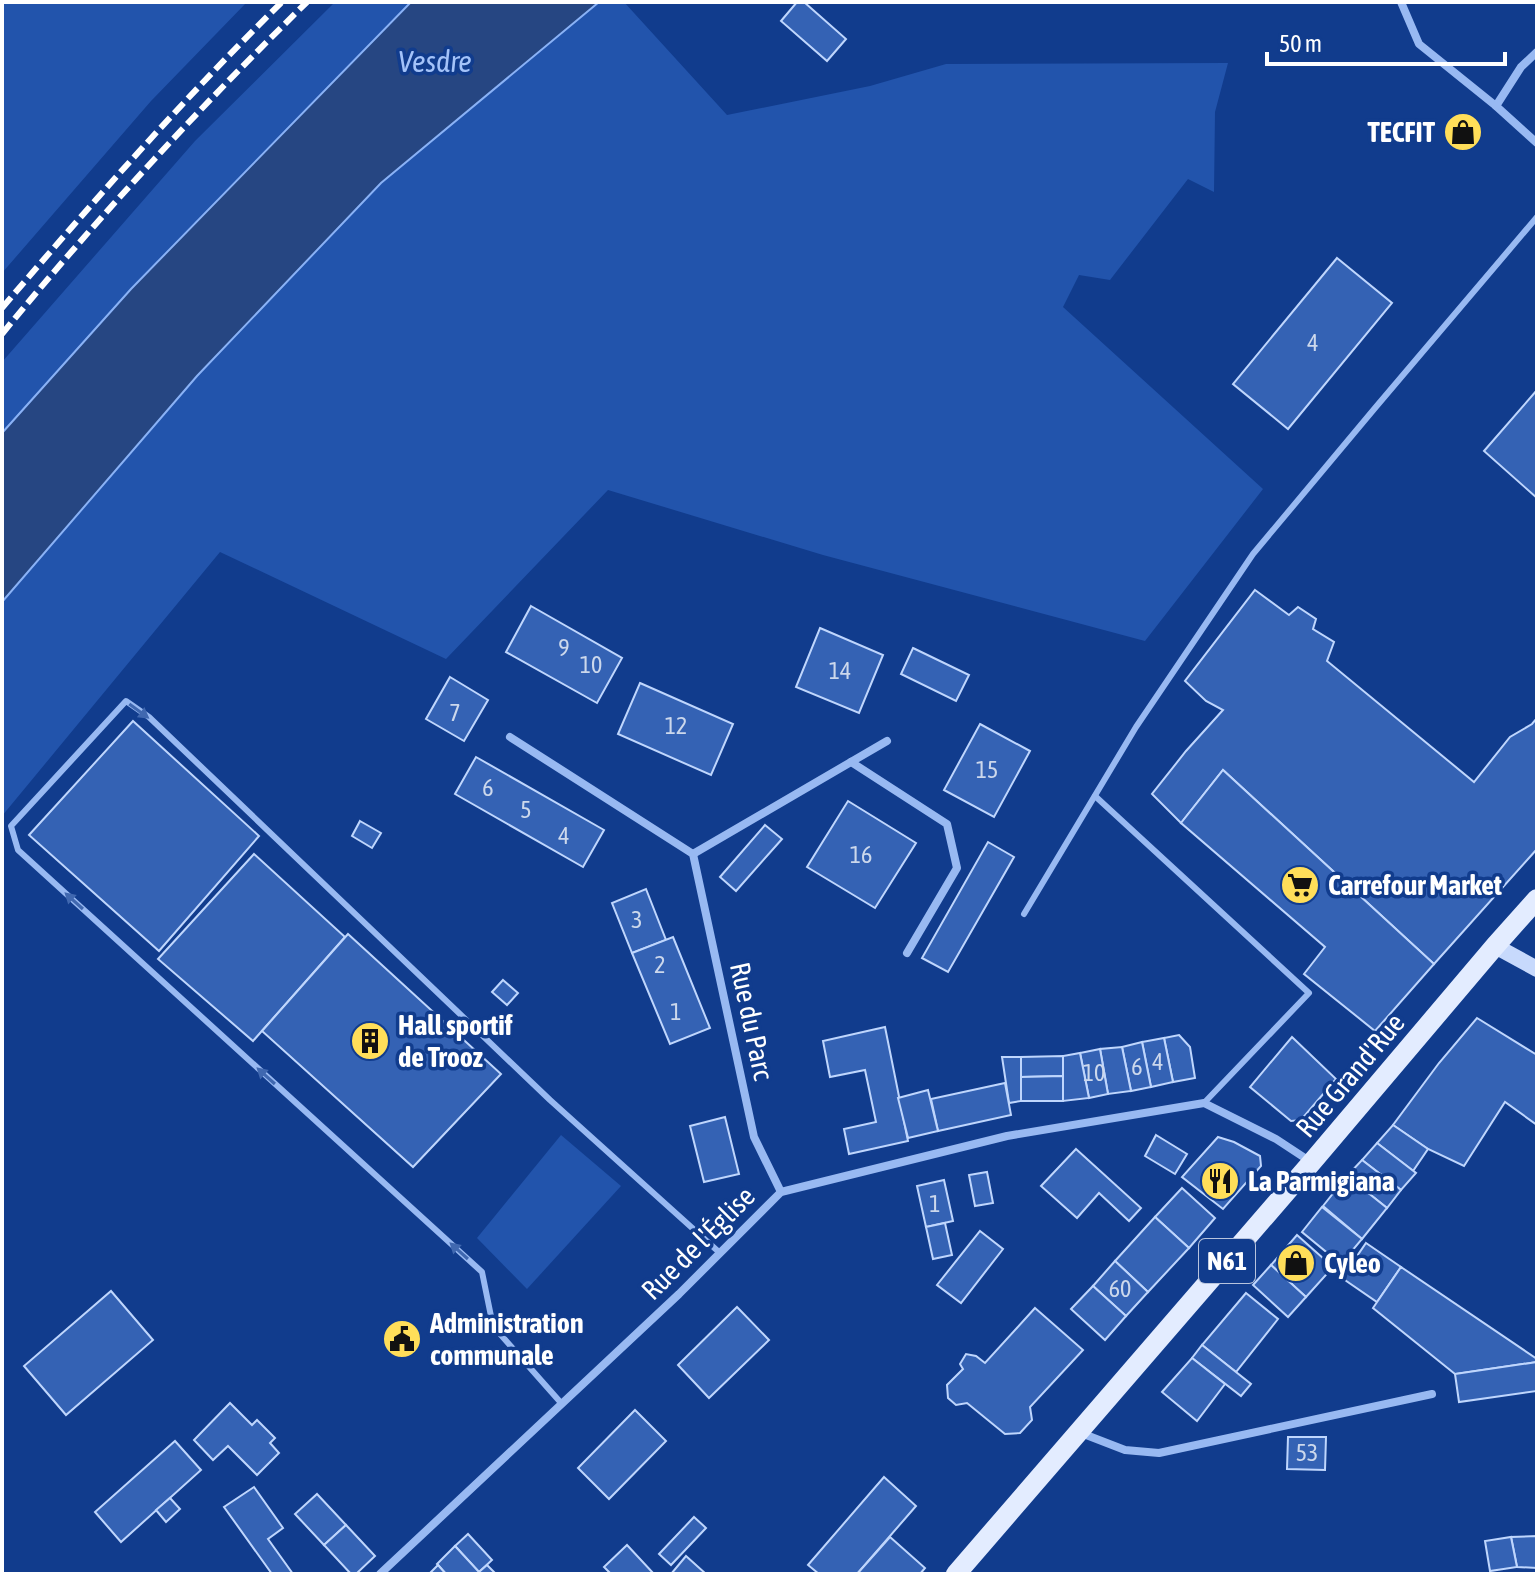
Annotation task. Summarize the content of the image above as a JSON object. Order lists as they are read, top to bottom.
{
  "streets": {
    "main road": ["Rue Grand'Rue", "N61"],
    "street": ["Rue du Parc", "Rue de l'Église"]
  },
  "crossings": [
    ["Rue du Parc", "Rue de l'Église"]
  ],
  "water": ["Vesdre"],
  "places": {
    "shop": ["TECFIT", "Cyleo"],
    "supermarket": ["Carrefour Market"],
    "building": ["Hall sportif de Trooz"],
    "restaurant": ["La Parmigiana"],
    "public building": ["Administration communale"]
  },
  "house_numbers": [
    "4",
    "9",
    "10",
    "14",
    "7",
    "12",
    "15",
    "6",
    "5",
    "4",
    "16",
    "3",
    "2",
    "1",
    "4",
    "6",
    "10",
    "1",
    "60",
    "53"
  ],
  "scale_bar": "50 m"
}
